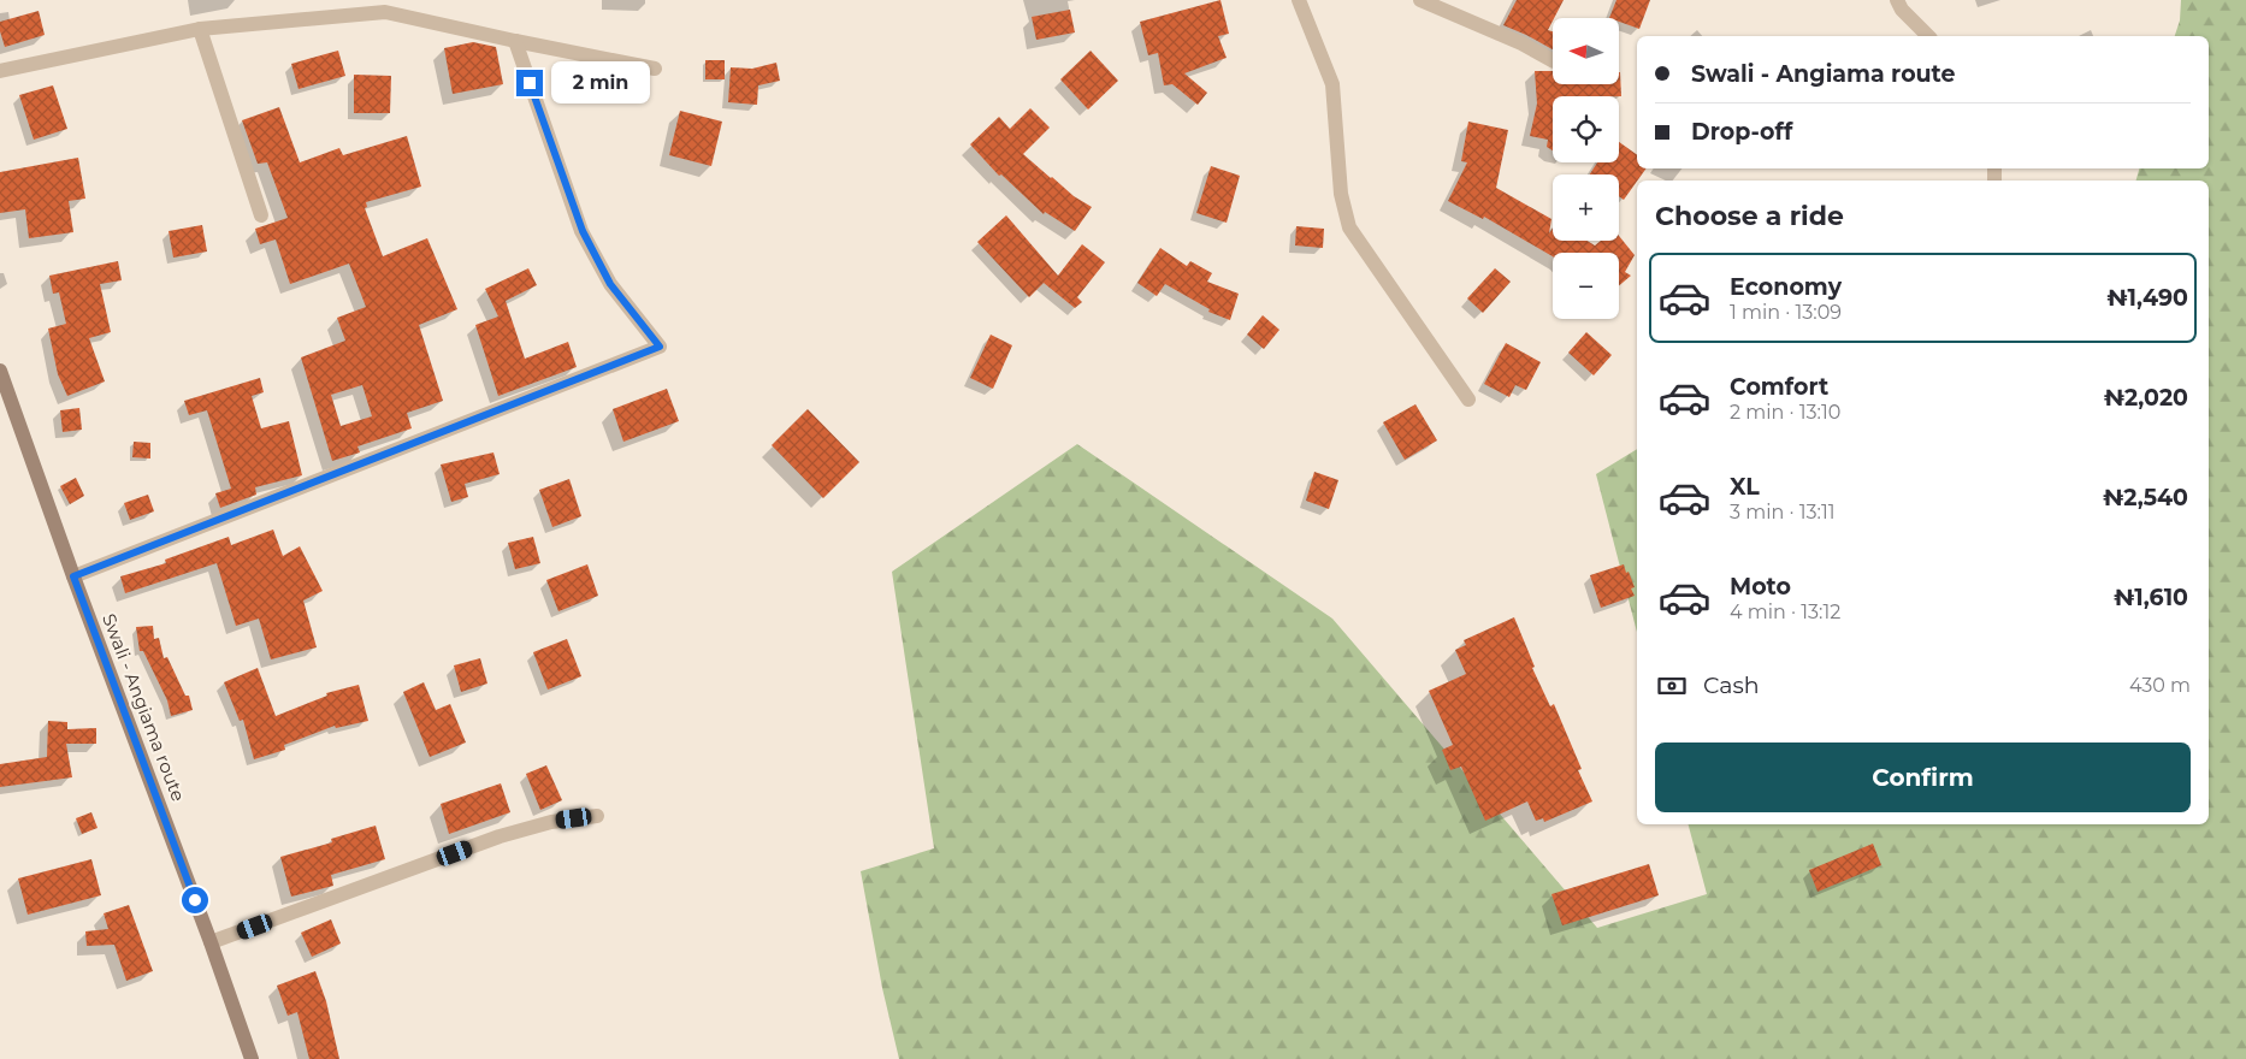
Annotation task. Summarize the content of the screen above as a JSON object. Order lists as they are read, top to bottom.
{
  "streets": {
    "street": ["Swali - Angiama route"]
  },
  "north": "left",
  "page": {
    "map_buttons": ["+", "−"],
    "banner": ["Swali - Angiama route", "Drop-off"],
    "bubble": "2 min",
    "heading": "Choose a ride",
    "list": [
      {
        "name": "Economy",
        "note": "1 min · 13:09",
        "value": "₦1,490"
      },
      {
        "name": "Comfort",
        "note": "2 min · 13:10",
        "value": "₦2,020"
      },
      {
        "name": "XL",
        "note": "3 min · 13:11",
        "value": "₦2,540"
      },
      {
        "name": "Moto",
        "note": "4 min · 13:12",
        "value": "₦1,610"
      }
    ],
    "pay": ["Cash", "430 m"],
    "buttons": "Confirm"
  }
}
